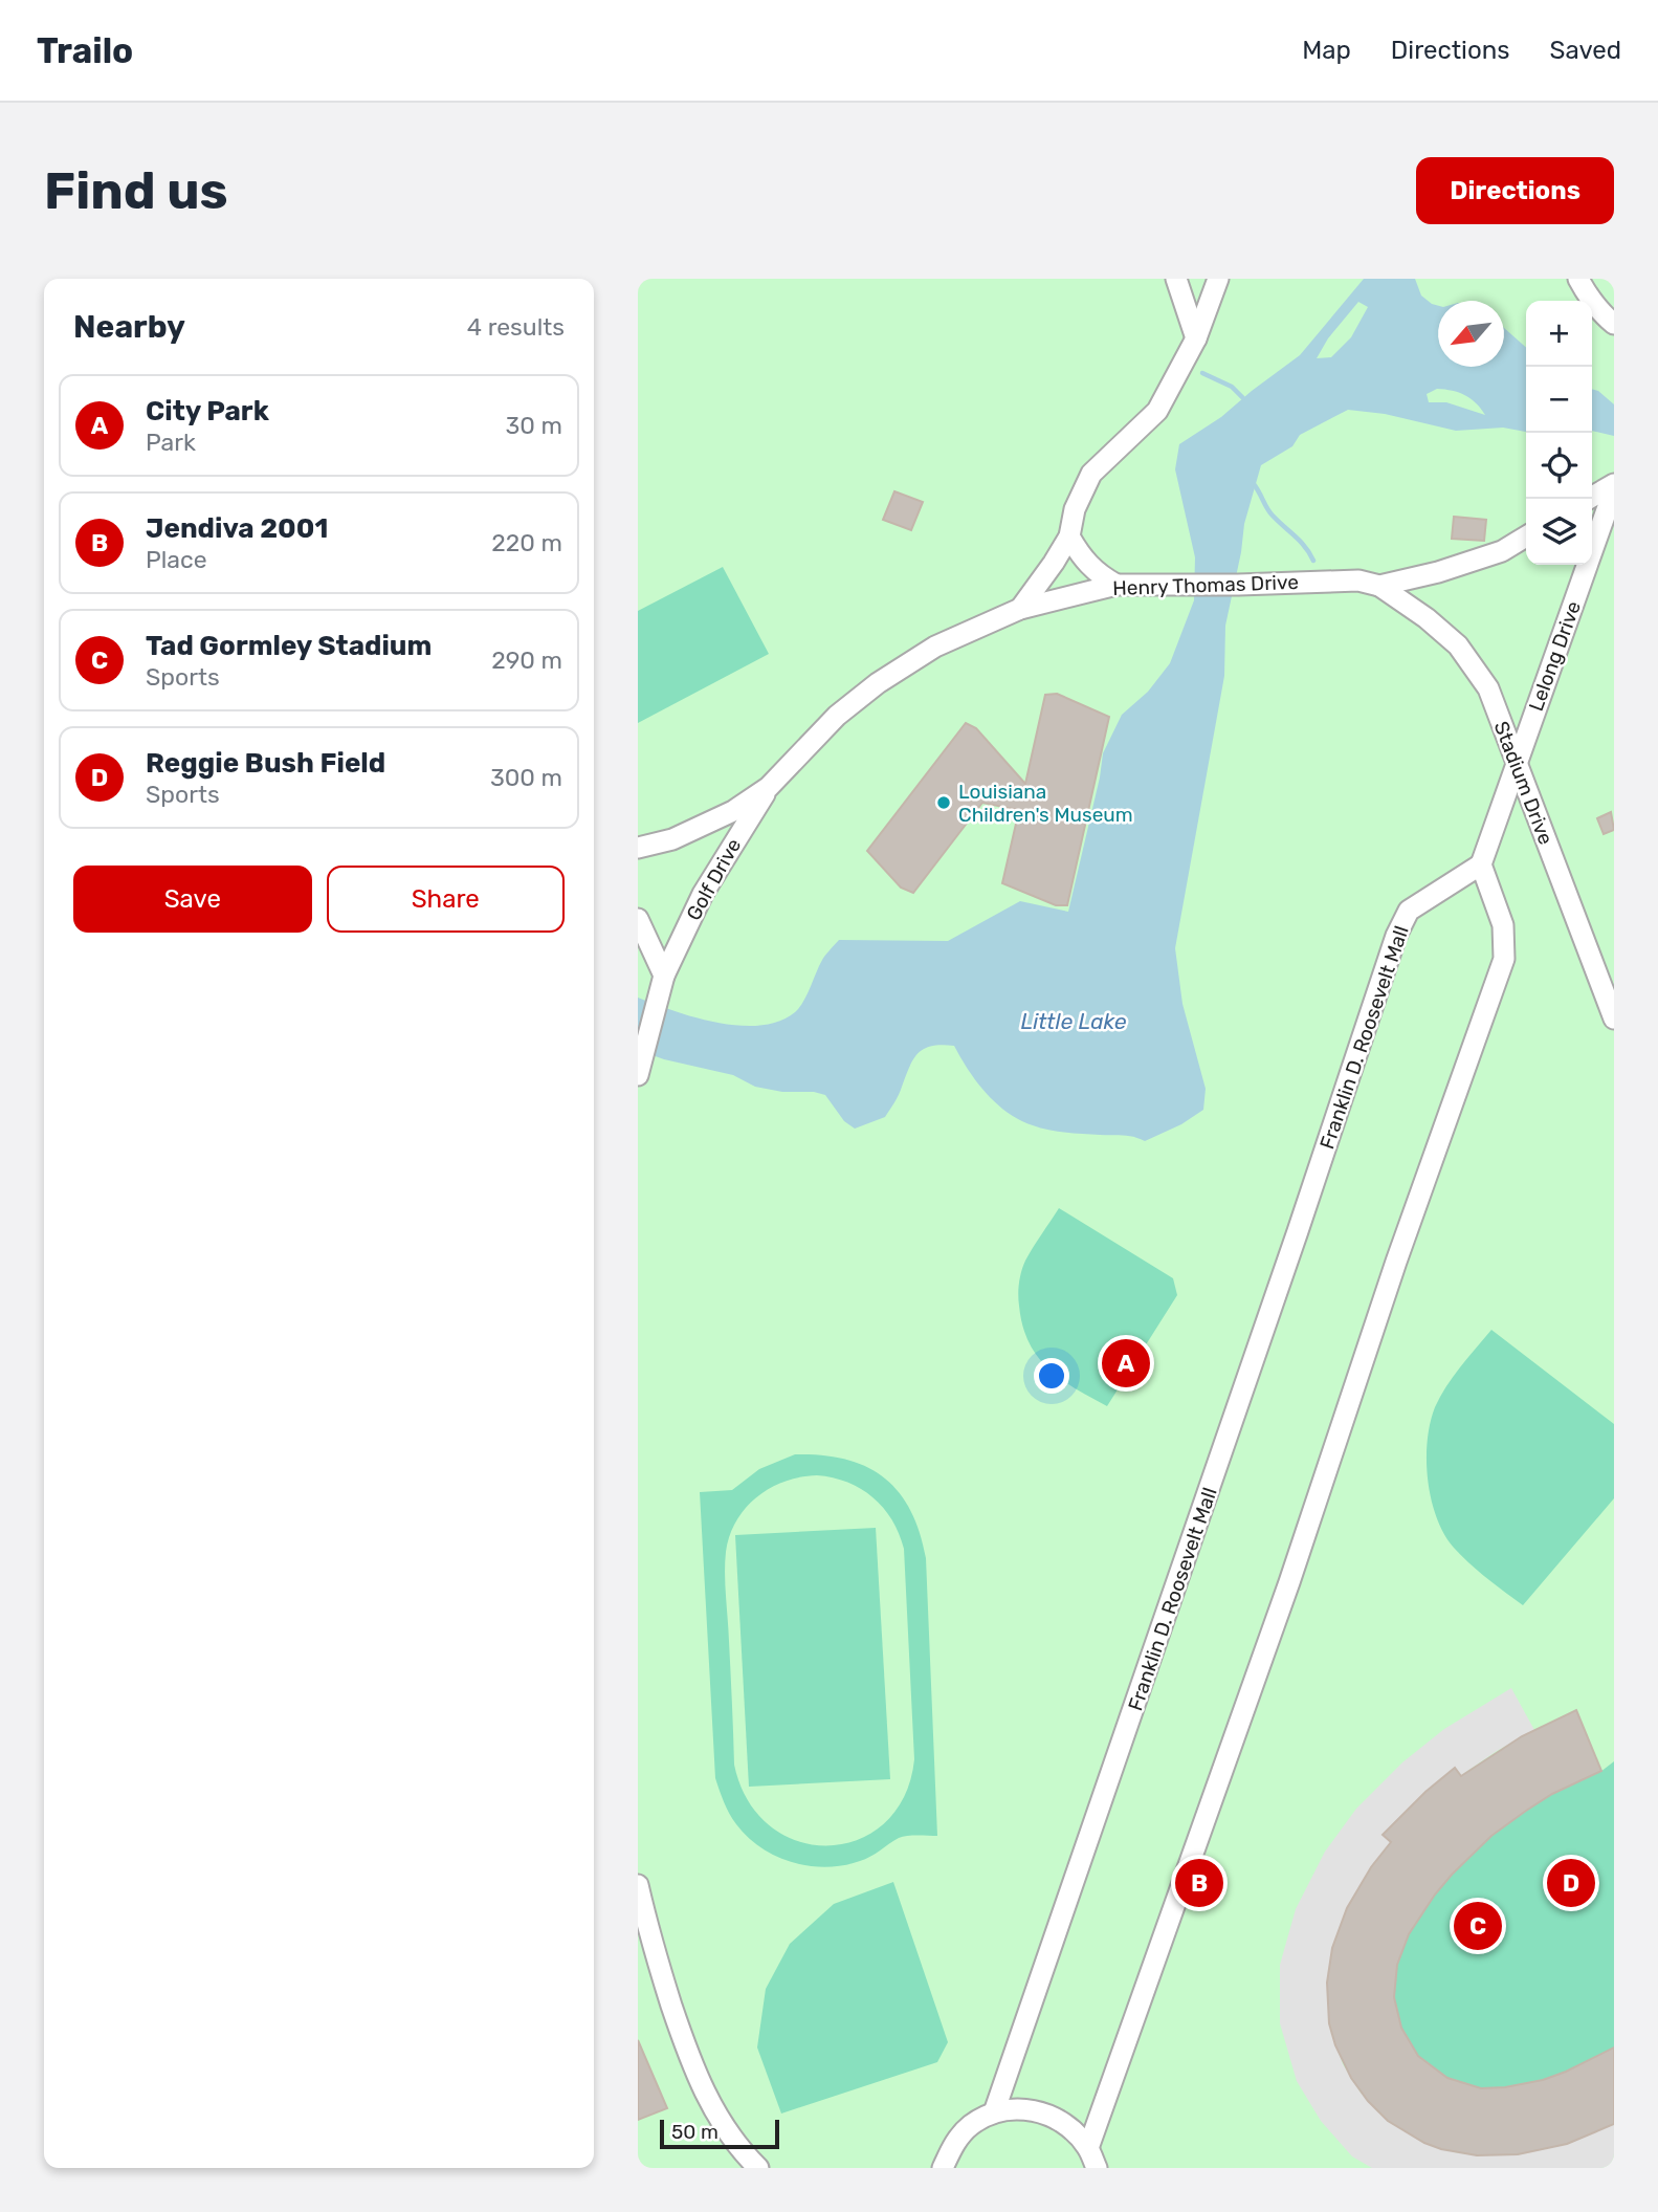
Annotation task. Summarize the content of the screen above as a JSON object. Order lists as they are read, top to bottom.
{
  "streets": {
    "street": [
      "Henry Thomas Drive",
      "Lelong Drive",
      "Stadium Drive",
      "Golf Drive",
      "Franklin D. Roosevelt Mall"
    ]
  },
  "crossings": [
    ["Henry Thomas Drive", "Stadium Drive"],
    ["Henry Thomas Drive", "Golf Drive"],
    ["Lelong Drive", "Stadium Drive"],
    ["Lelong Drive", "Franklin D. Roosevelt Mall"]
  ],
  "water": ["Little Lake"],
  "places": ["Louisiana Children's Museum"],
  "scale_bar": "50 m",
  "north": "bottom left",
  "page": {
    "header": "Trailo",
    "nav": ["Map", "Directions", "Saved"],
    "buttons": [
      "Directions",
      ["Save", "Share"]
    ],
    "title": "Find us",
    "heading": ["Nearby", "4 results"],
    "map_buttons": ["+", "−"],
    "list": [
      {
        "mark": "A",
        "name": "City Park",
        "note": "Park",
        "value": "30 m"
      },
      {
        "mark": "B",
        "name": "Jendiva 2001",
        "note": "Place",
        "value": "220 m"
      },
      {
        "mark": "C",
        "name": "Tad Gormley Stadium",
        "note": "Sports",
        "value": "290 m"
      },
      {
        "mark": "D",
        "name": "Reggie Bush Field",
        "note": "Sports",
        "value": "300 m"
      }
    ],
    "pins": [
      "A",
      "B",
      "D",
      "C"
    ],
    "scale": "50 m"
  }
}
